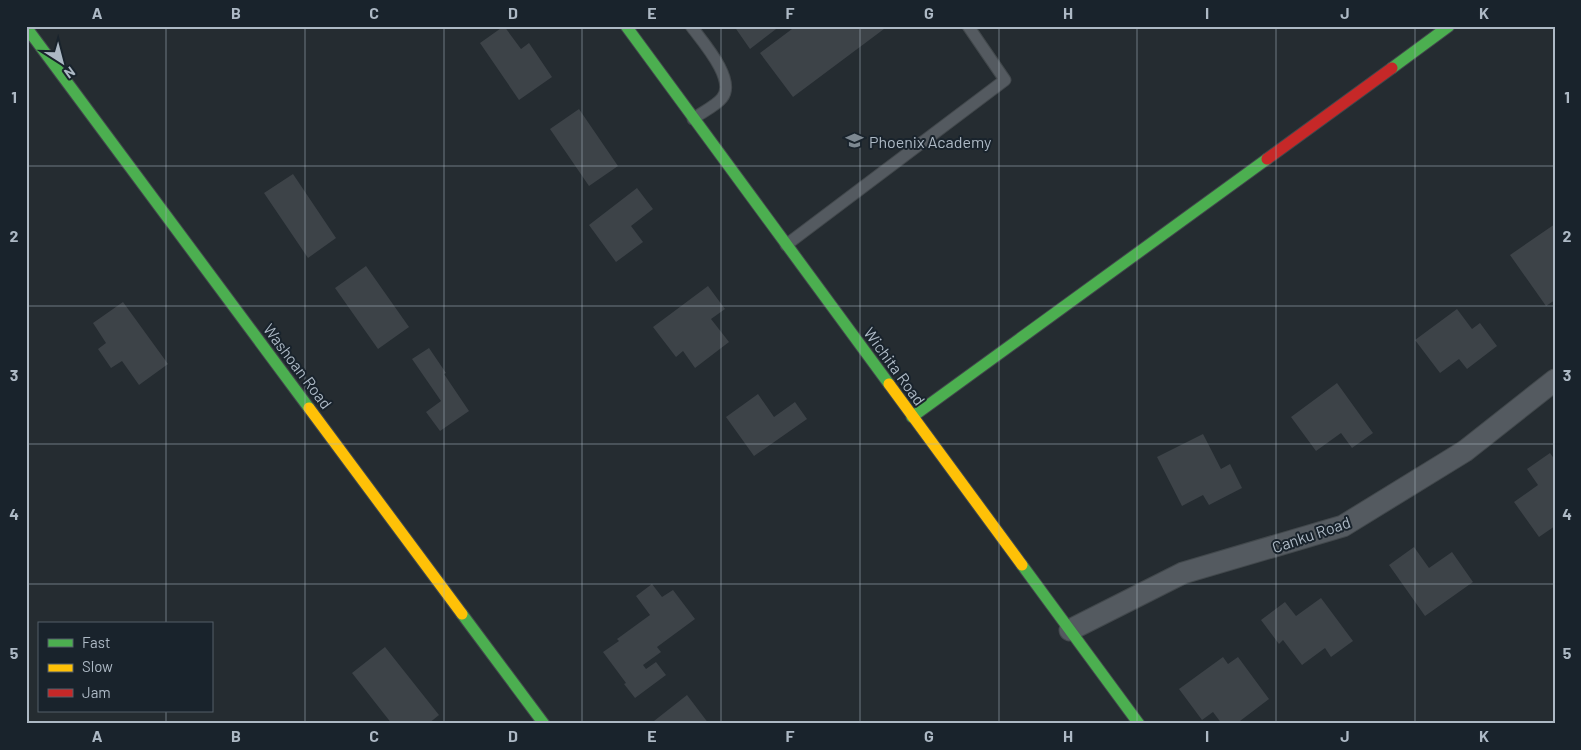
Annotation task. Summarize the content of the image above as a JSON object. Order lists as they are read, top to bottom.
{
  "streets": {
    "street": ["Washoan Road", "Wichita Road", "Canku Road"]
  },
  "crossings": [
    ["Wichita Road", "Canku Road"]
  ],
  "places": {
    "school or university": ["Phoenix Academy"]
  },
  "legend": ["Fast", "Slow", "Jam"],
  "north": "bottom right",
  "grid": {
    "columns": [
      "A",
      "B",
      "C",
      "D",
      "E",
      "F",
      "G",
      "H",
      "I",
      "J",
      "K"
    ],
    "rows": [
      "1",
      "2",
      "3",
      "4",
      "5"
    ]
  }
}
